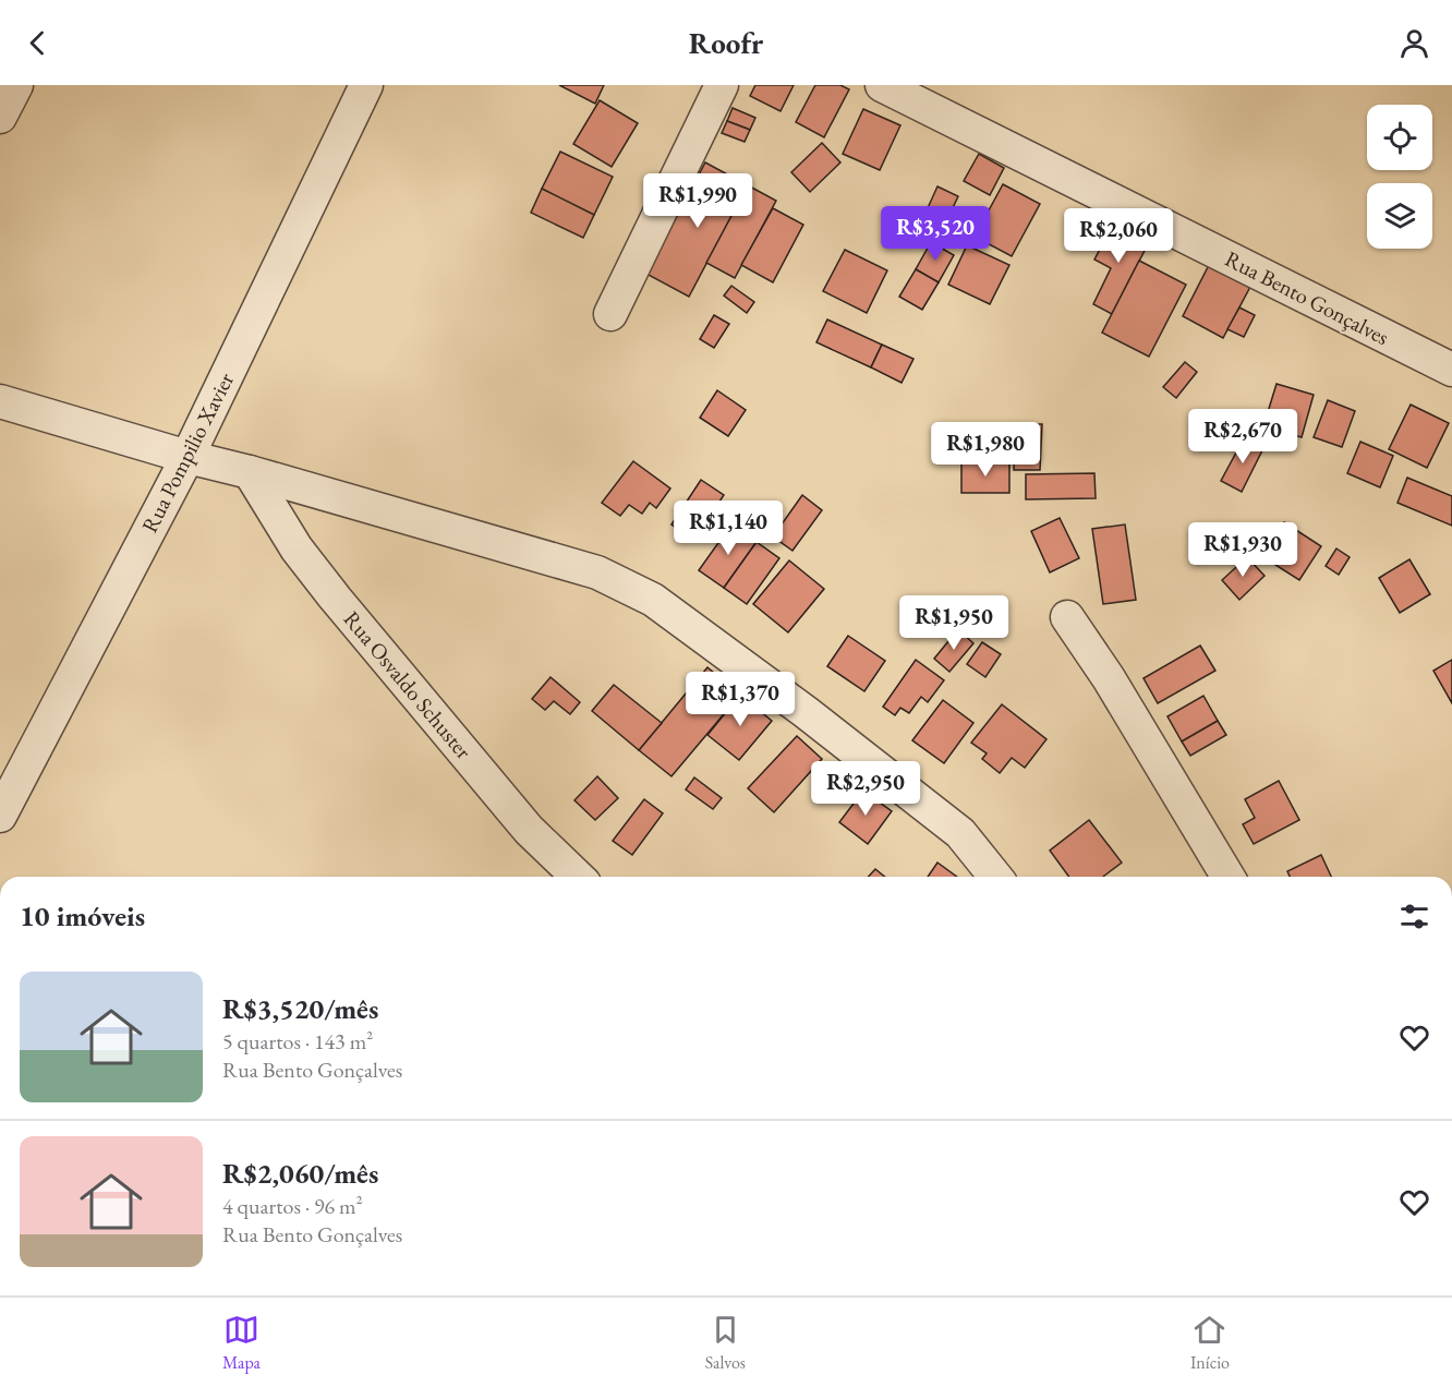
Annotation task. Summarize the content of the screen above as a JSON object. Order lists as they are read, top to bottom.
{
  "streets": {
    "street": ["Rua Bento Gonçalves", "Rua Pompilio Xavier", "Rua Osvaldo Schuster"]
  },
  "page": {
    "header": "Roofr",
    "price": [
      "R$1,990",
      "R$3,520",
      "R$2,060",
      "R$2,670",
      "R$1,980",
      "R$1,140",
      "R$1,930",
      "R$1,950",
      "R$1,370",
      "R$2,950"
    ],
    "heading": "10 imóveis",
    "list": [
      {
        "name": "R$3,520/mês",
        "note": "5 quartos · 143 m² · Rua Bento Gonçalves"
      },
      {
        "name": "R$2,060/mês",
        "note": "4 quartos · 96 m² · Rua Bento Gonçalves"
      }
    ],
    "tabs": ["Mapa", "Salvos", "Início"]
  }
}
